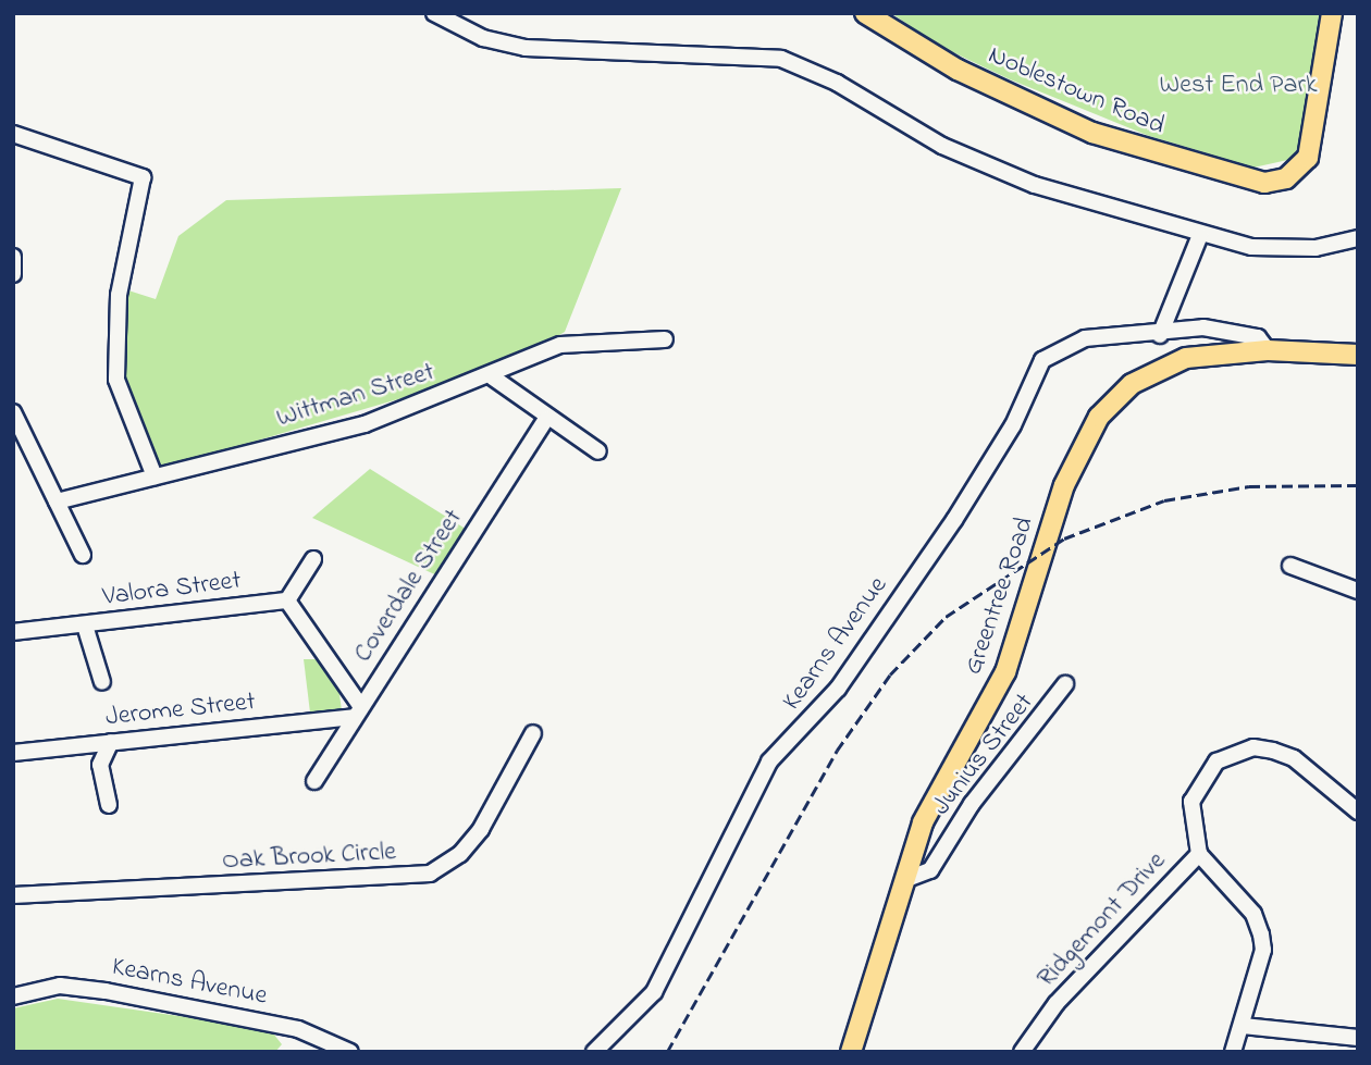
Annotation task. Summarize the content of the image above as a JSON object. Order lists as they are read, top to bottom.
{
  "streets": {
    "main road": ["Noblestown Road", "Greentree Road"],
    "street": [
      "Wittman Street",
      "Coverdale Street",
      "Valora Street",
      "Kearns Avenue",
      "Jerome Street",
      "Junius Street",
      "Oak Brook Circle",
      "Ridgemont Drive"
    ]
  },
  "crossings": [
    ["Coverdale Street", "Jerome Street"],
    ["Greentree Road", "Kearns Avenue"],
    ["Greentree Road", "Junius Street"]
  ],
  "parks": ["West End Park"]
}
